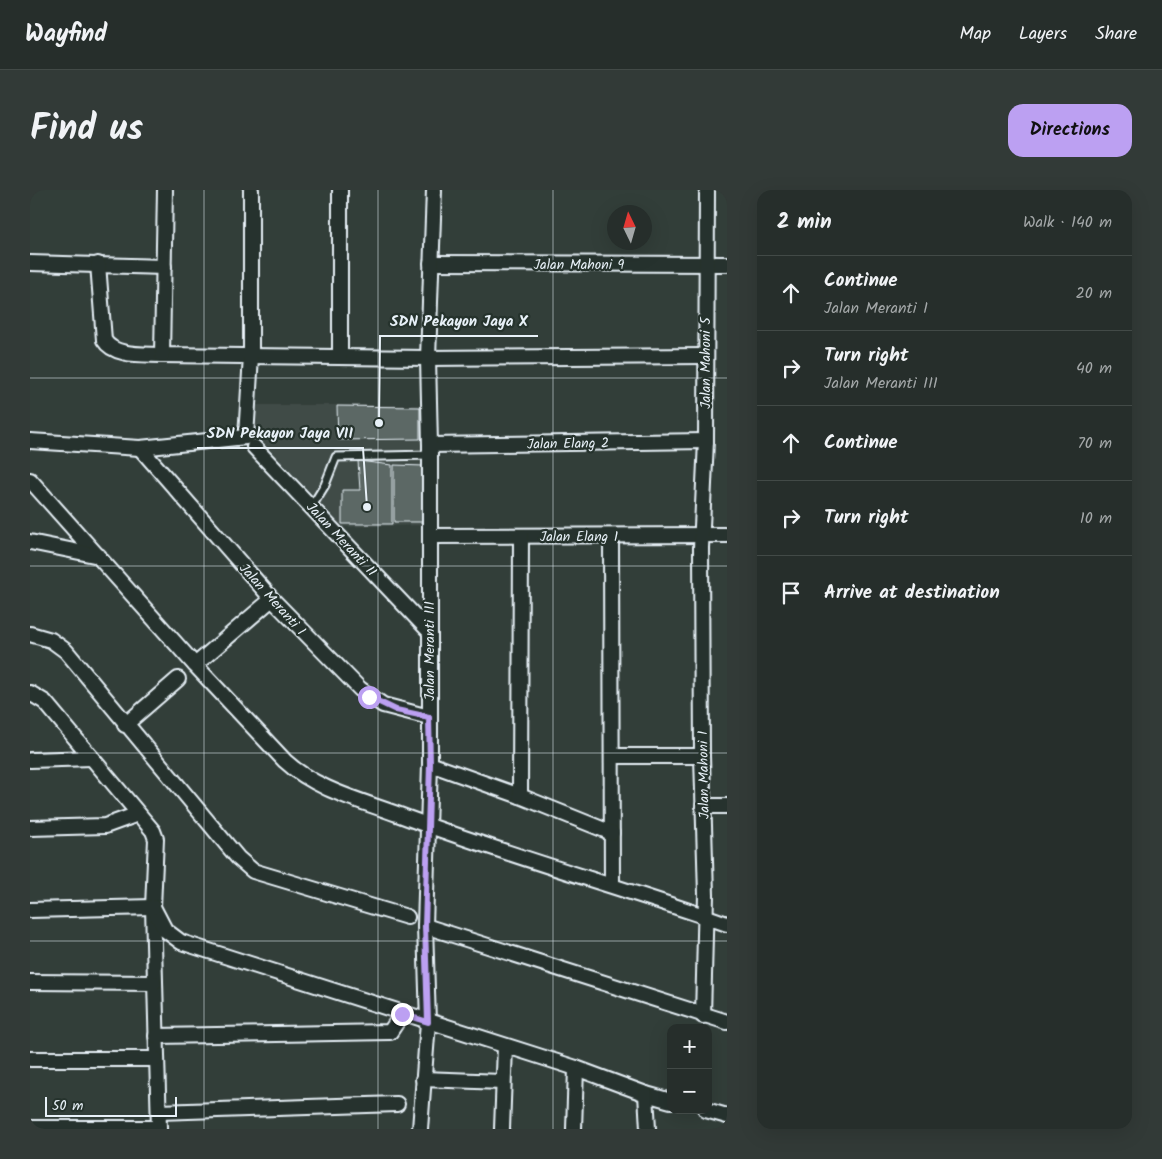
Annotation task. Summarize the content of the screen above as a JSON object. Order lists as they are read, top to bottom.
{
  "streets": {
    "street": [
      "Jalan Mahoni 9",
      "Jalan Mahoni 5",
      "Jalan Elang 2",
      "Jalan Elang 1",
      "Jalan Meranti II",
      "Jalan Meranti I",
      "Jalan Meranti III",
      "Jalan Mahoni I"
    ]
  },
  "crossings": [
    ["Jalan Mahoni 9", "Jalan Mahoni 5"],
    ["Jalan Mahoni 9", "Jalan Meranti III"],
    ["Jalan Mahoni 5", "Jalan Elang 2"],
    ["Jalan Mahoni 5", "Jalan Elang 1"],
    ["Jalan Mahoni 5", "Jalan Mahoni I"],
    ["Jalan Elang 2", "Jalan Meranti III"],
    ["Jalan Elang 1", "Jalan Meranti III"],
    ["Jalan Elang 1", "Jalan Mahoni I"],
    ["Jalan Meranti II", "Jalan Meranti III"],
    ["Jalan Meranti I", "Jalan Meranti III"]
  ],
  "places": ["SDN Pekayon Jaya X", "SDN Pekayon Jaya VII"],
  "scale_bar": "50 m",
  "north": "top",
  "page": {
    "header": "Wayfind",
    "nav": ["Map", "Layers", "Share"],
    "title": "Find us",
    "buttons": "Directions",
    "heading": ["2 min", "Walk · 140 m"],
    "list": [
      ["Continue", "Jalan Meranti I", "20 m"],
      ["Turn right", "Jalan Meranti III", "40 m"],
      ["Continue", "70 m"],
      ["Turn right", "10 m"],
      "Arrive at destination"
    ],
    "map_buttons": ["+", "−"],
    "scale": "50 m"
  }
}
